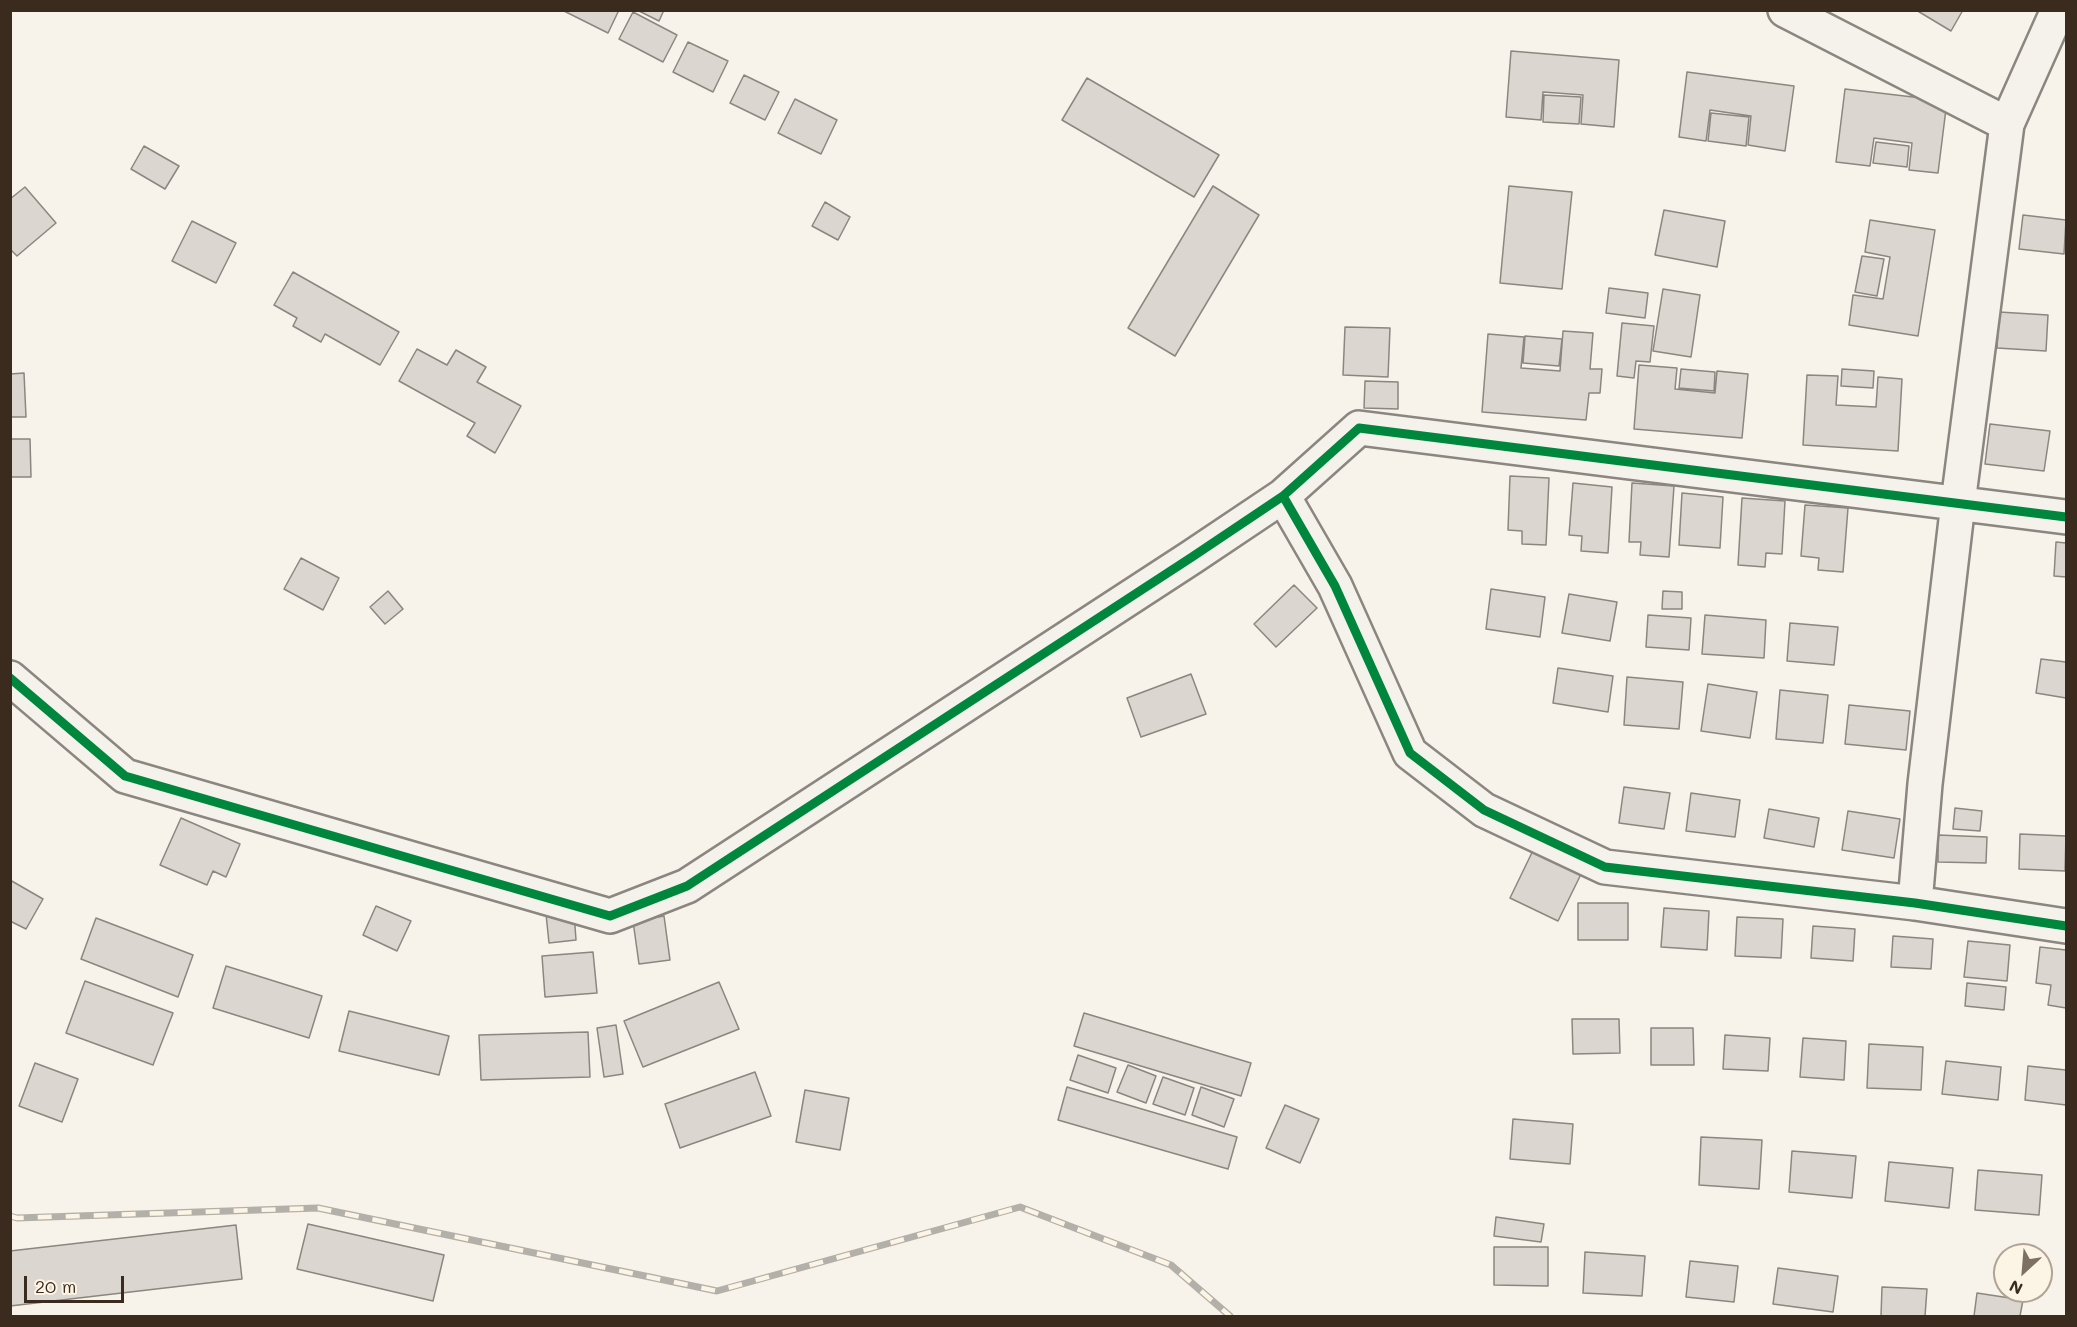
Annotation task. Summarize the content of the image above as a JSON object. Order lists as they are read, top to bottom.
{
  "scale_bar": "20 m",
  "north": "bottom left"
}
